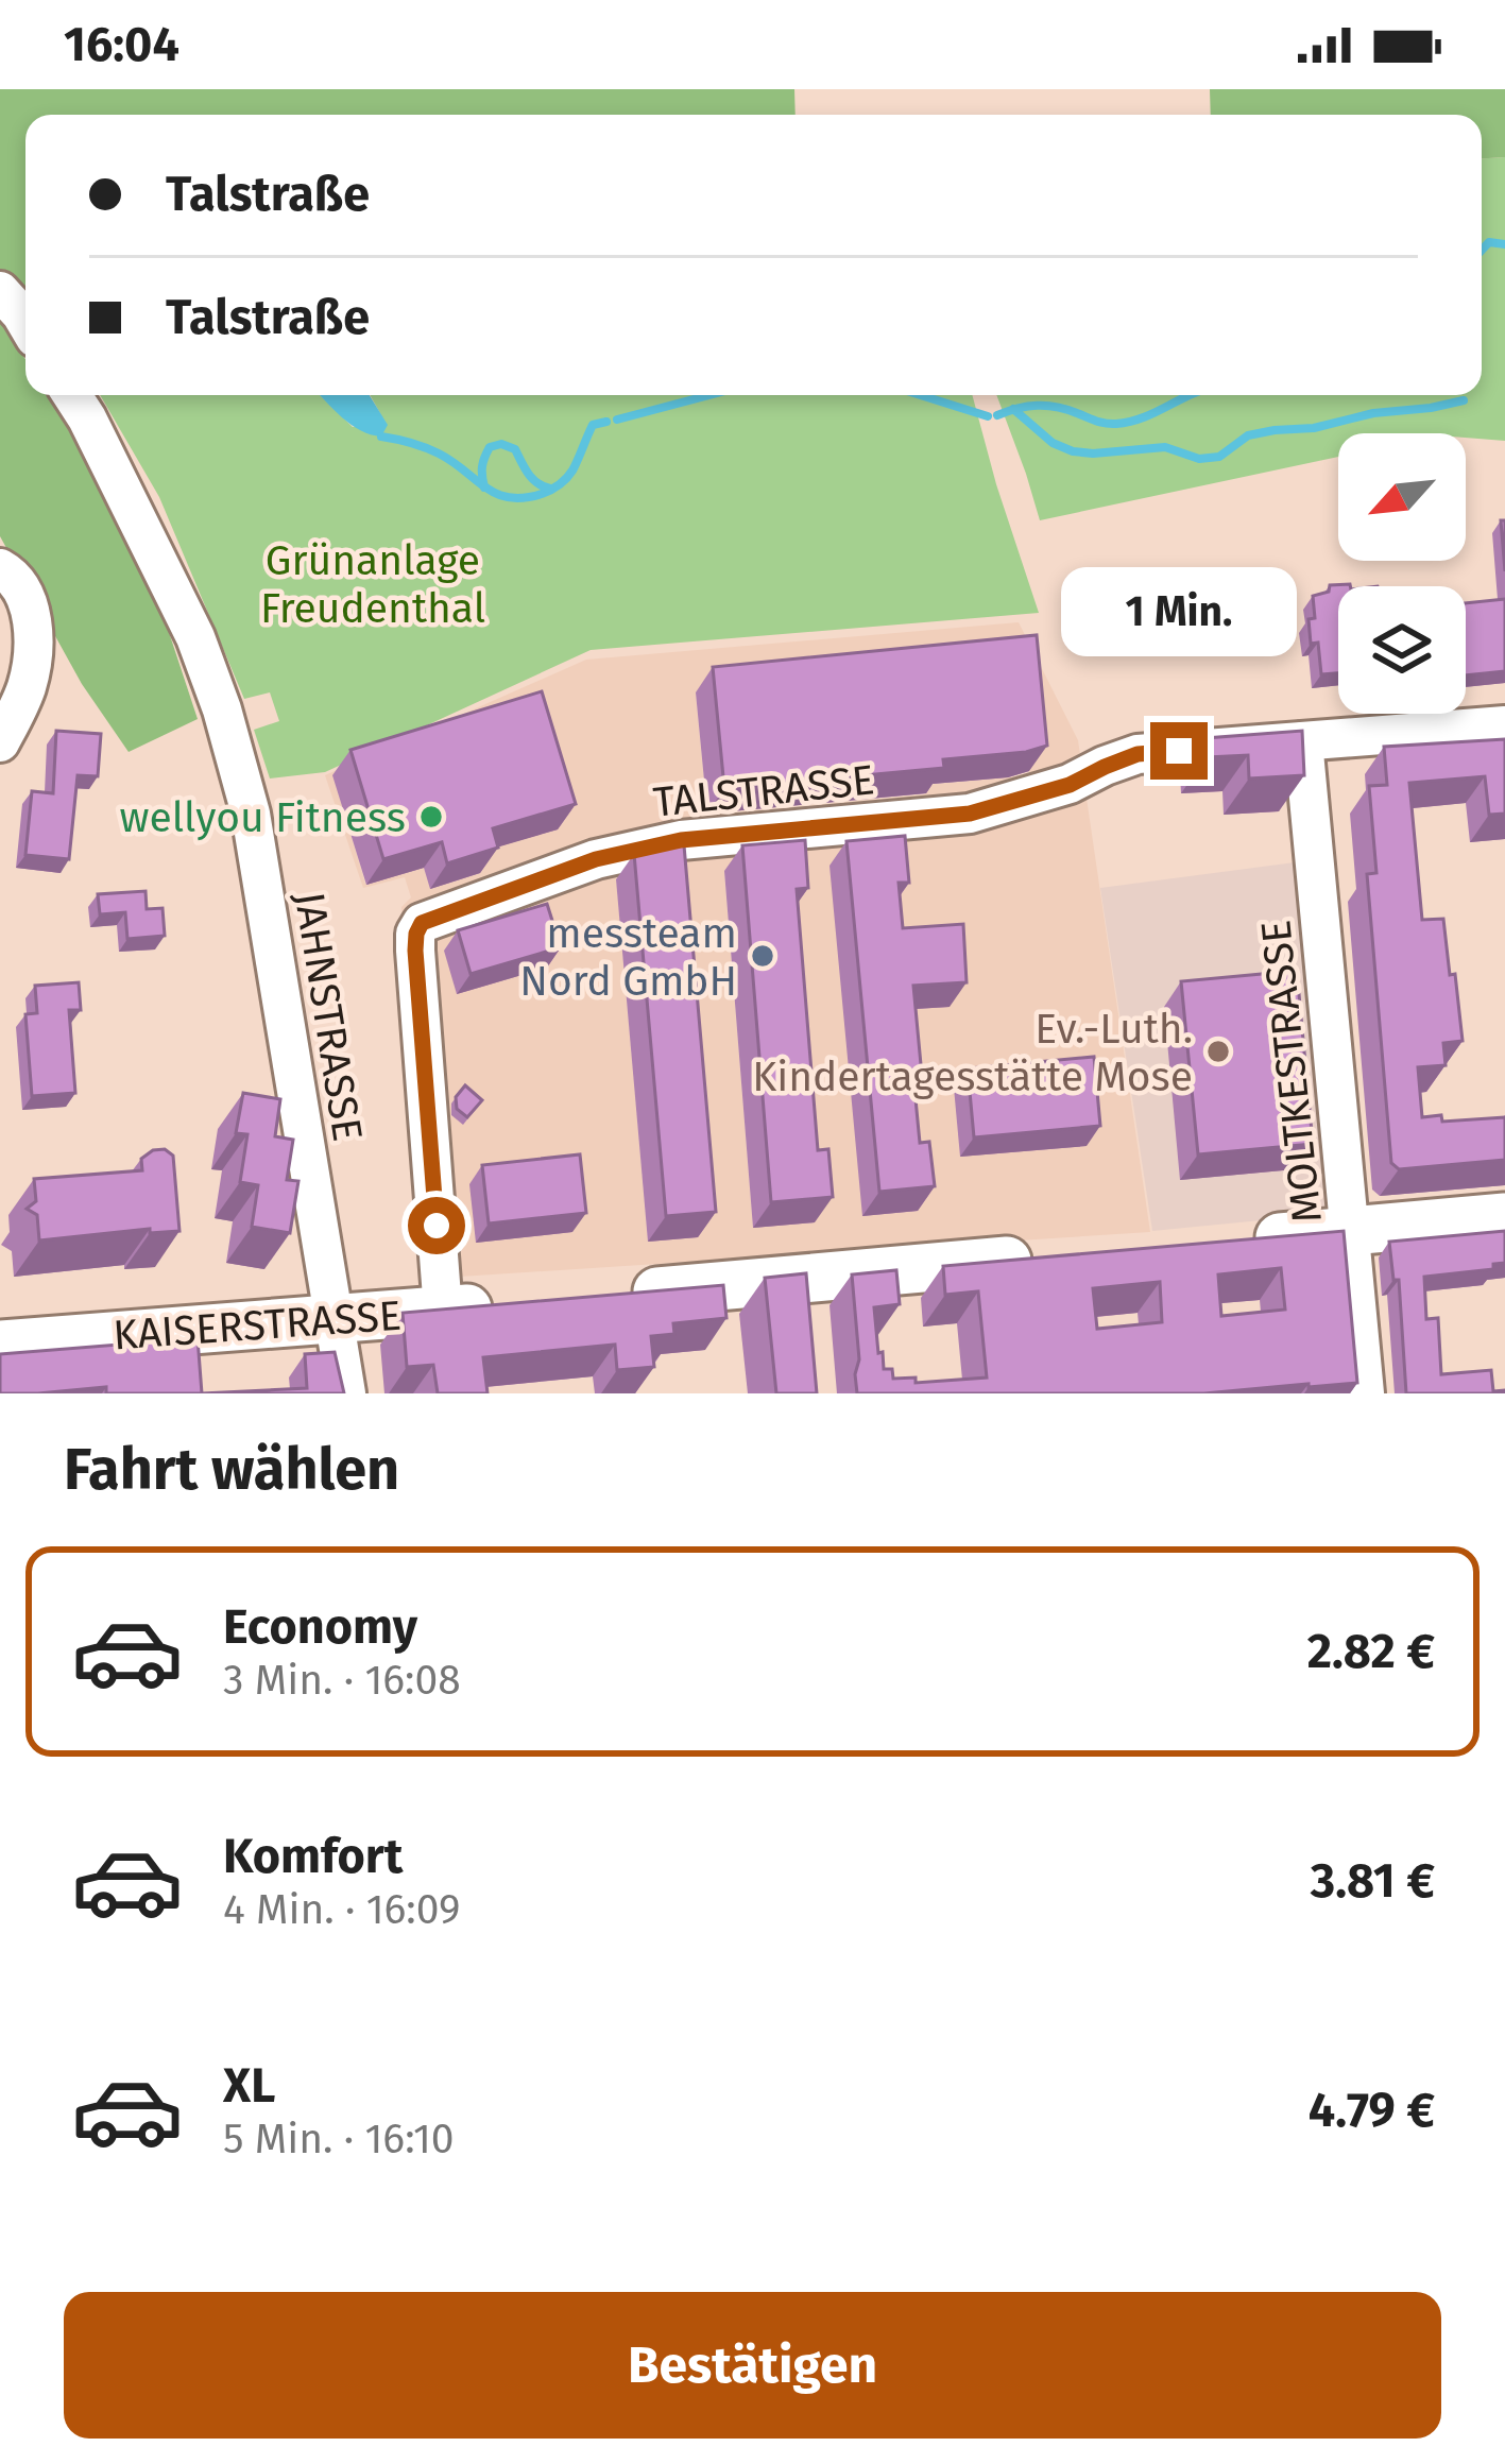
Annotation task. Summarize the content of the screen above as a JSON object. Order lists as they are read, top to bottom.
{
  "streets": {
    "main road": ["KAISERSTRASSE"],
    "street": ["TALSTRASSE", "JAHNSTRASSE", "MOLTKESTRASSE"]
  },
  "crossings": [
    ["TALSTRASSE", "MOLTKESTRASSE"],
    ["TALSTRASSE", "KAISERSTRASSE"],
    ["JAHNSTRASSE", "KAISERSTRASSE"]
  ],
  "parks": ["Grünanlage Freudenthal"],
  "places": ["wellyou Fitness", "messteam Nord GmbH", "Ev.-Luth. Kindertagesstätte Mose"],
  "north": "bottom left",
  "page": {
    "status": "16:04",
    "banner": ["Talstraße", "Talstraße"],
    "bubble": "1 Min.",
    "heading": "Fahrt wählen",
    "list": [
      {
        "name": "Economy",
        "note": "3 Min. · 16:08",
        "value": "2.82 €"
      },
      {
        "name": "Komfort",
        "note": "4 Min. · 16:09",
        "value": "3.81 €"
      },
      {
        "name": "XL",
        "note": "5 Min. · 16:10",
        "value": "4.79 €"
      }
    ],
    "buttons": "Bestätigen"
  }
}
